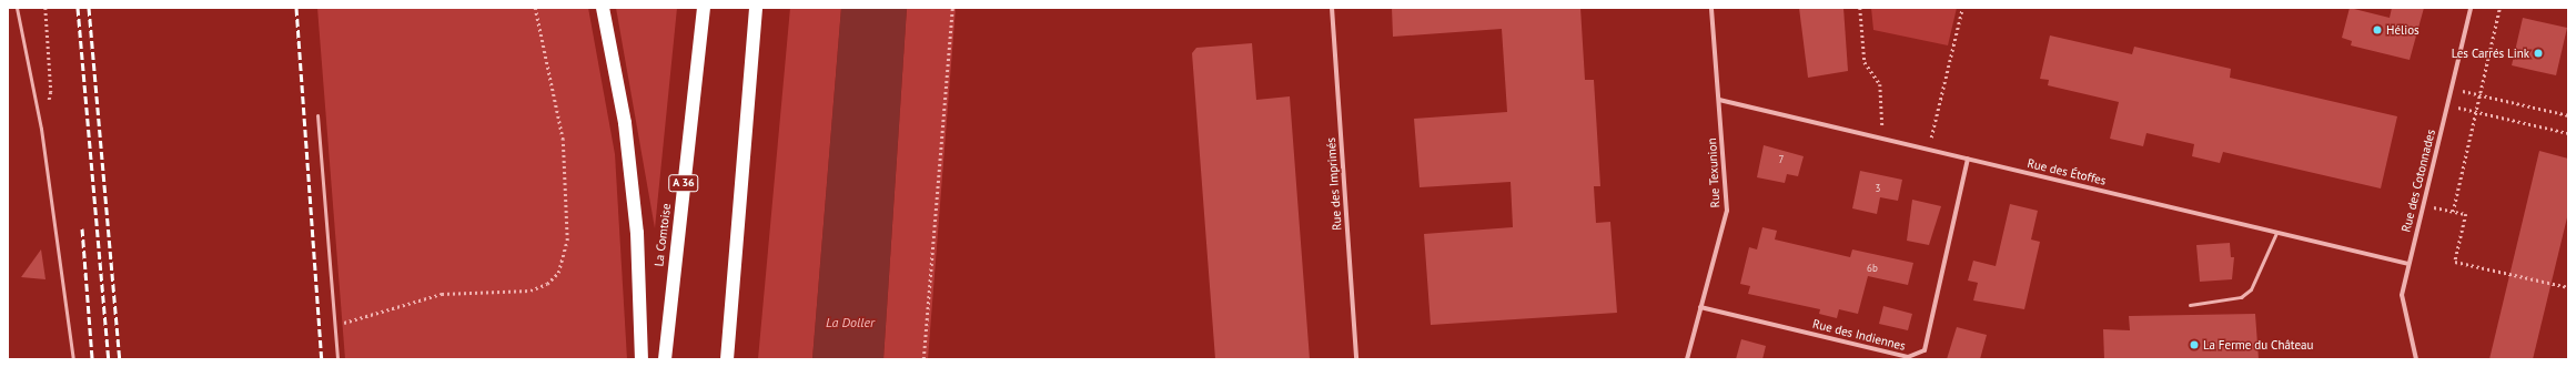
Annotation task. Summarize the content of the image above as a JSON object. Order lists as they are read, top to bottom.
{
  "streets": {
    "highway": ["A 36", "La Comtoise"],
    "street": [
      "Rue des Étoffes",
      "Rue Texunion",
      "Rue des Cotonnades",
      "Rue des Imprimés",
      "Rue des Indiennes"
    ]
  },
  "crossings": [
    ["Rue des Étoffes", "Rue Texunion"],
    ["Rue des Étoffes", "Rue des Cotonnades"],
    ["Rue des Étoffes", "Rue des Indiennes"],
    ["Rue Texunion", "Rue des Indiennes"]
  ],
  "water": ["La Doller"],
  "places": ["Hélios", "Les Carrés Link", "La Ferme du Château"],
  "house_numbers": ["7", "3", "6b"]
}
